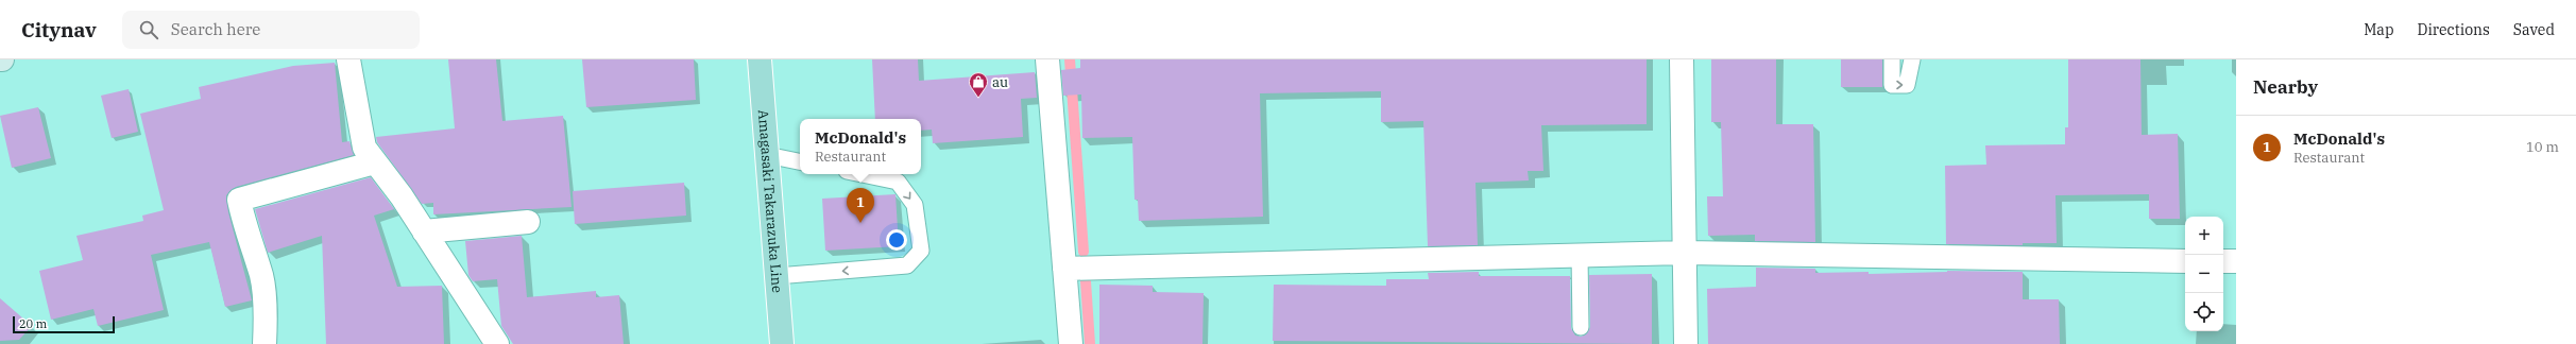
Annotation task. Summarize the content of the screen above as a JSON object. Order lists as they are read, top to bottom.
{
  "streets": {
    "main road": ["Amagasaki Takarazuka Line"]
  },
  "places": {
    "shop": ["au"]
  },
  "scale_bar": "20 m",
  "page": {
    "header": "Citynav",
    "search": "Search here",
    "nav": ["Map", "Directions", "Saved"],
    "heading": "Nearby",
    "list": [
      {
        "mark": "1",
        "name": "McDonald's",
        "note": "Restaurant",
        "value": "10 m"
      }
    ],
    "popup": ["McDonald's", "Restaurant"],
    "pins": "1",
    "map_buttons": ["+", "−"],
    "scale": "20 m"
  }
}
